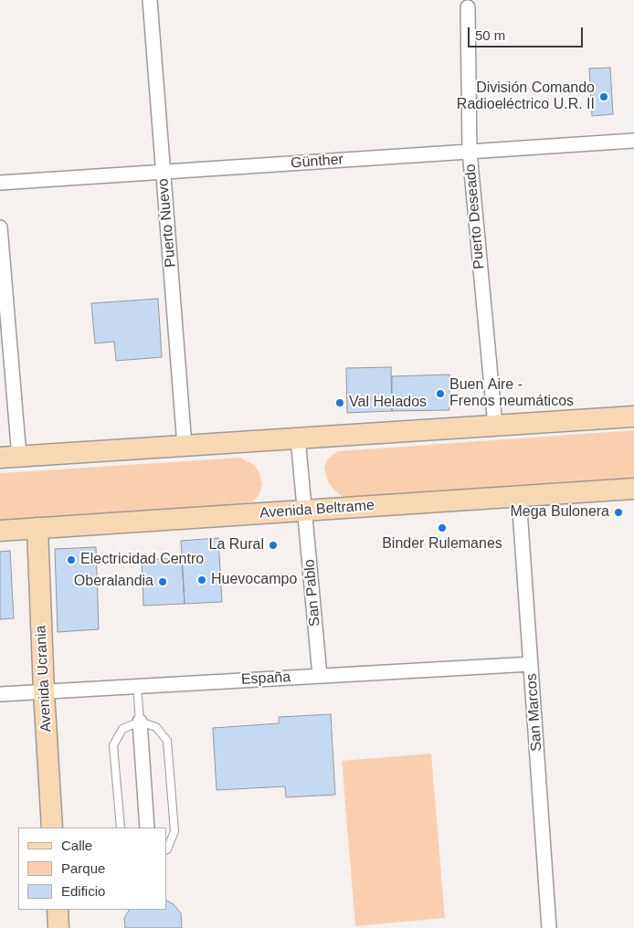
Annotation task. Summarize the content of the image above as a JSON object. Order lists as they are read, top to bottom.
{
  "streets": {
    "main road": ["Avenida Beltrame", "Avenida Ucrania"],
    "street": [
      "Günther",
      "Puerto Deseado",
      "Puerto Nuevo",
      "San Pablo",
      "España",
      "San Marcos"
    ]
  },
  "crossings": [
    ["Günther", "Puerto Deseado"],
    ["Günther", "Puerto Nuevo"],
    ["Avenida Beltrame", "San Pablo"],
    ["Avenida Beltrame", "Avenida Ucrania"],
    ["Avenida Beltrame", "San Marcos"],
    ["San Pablo", "España"],
    ["Avenida Ucrania", "España"],
    ["España", "San Marcos"]
  ],
  "places": [
    "División Comando Radioeléctrico U.R. II",
    "Buen Aire - Frenos neumáticos",
    "Val Helados",
    "Mega Bulonera",
    "Binder Rulemanes",
    "La Rural",
    "Electricidad Centro",
    "Huevocampo",
    "Oberalandia"
  ],
  "legend": ["Calle", "Parque", "Edificio"],
  "scale_bar": "50 m"
}
